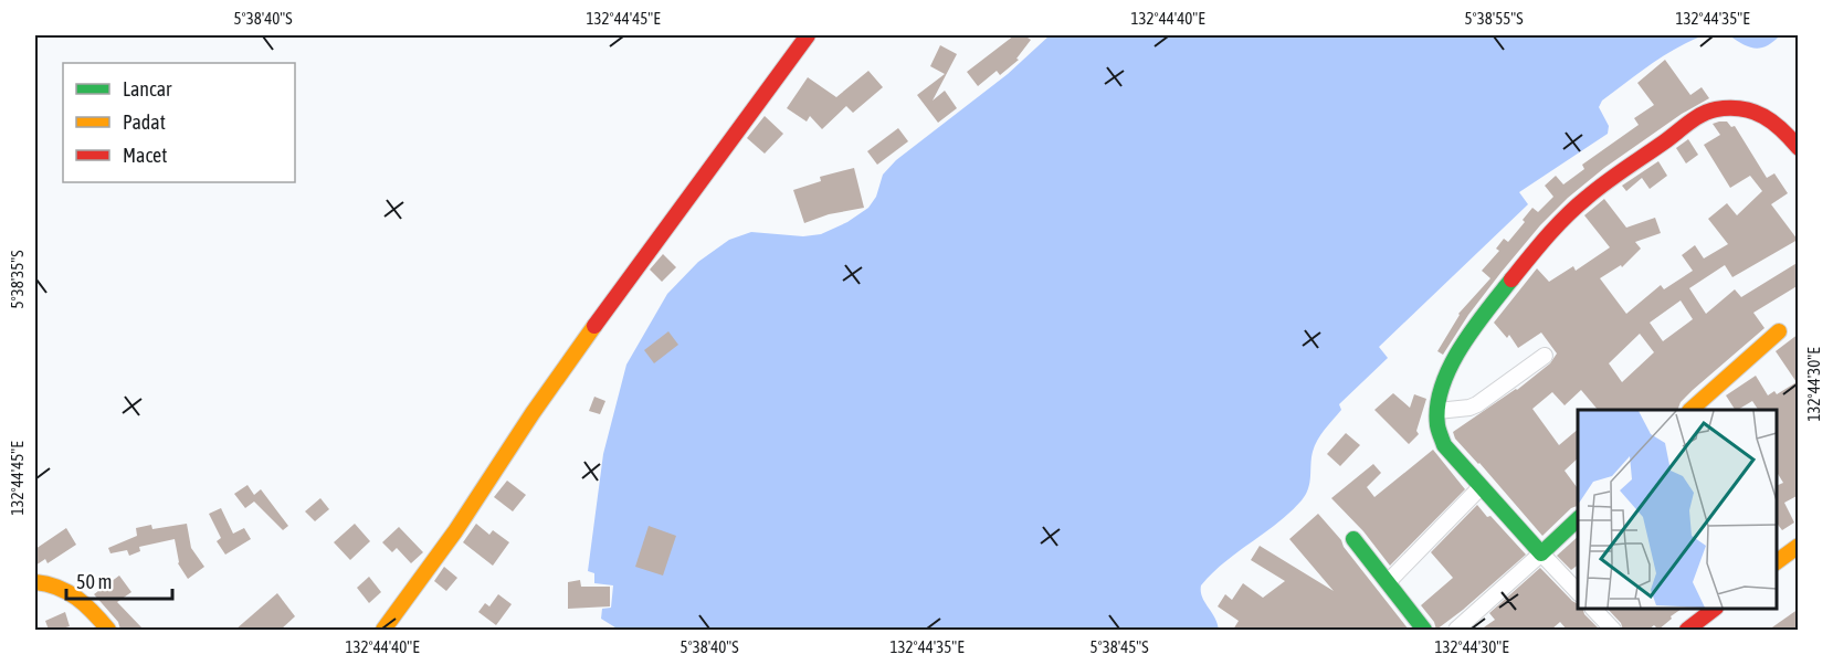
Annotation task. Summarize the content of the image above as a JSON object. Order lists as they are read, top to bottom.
{
  "legend": ["Lancar", "Padat", "Macet"],
  "scale_bar": "50 m",
  "coordinates": [
    "5°38'40\"S",
    "132°44'45\"E",
    "132°44'40\"E",
    "5°38'55\"S",
    "132°44'35\"E",
    "5°38'35\"S",
    "132°44'30\"E",
    "5°38'45\"S"
  ]
}
